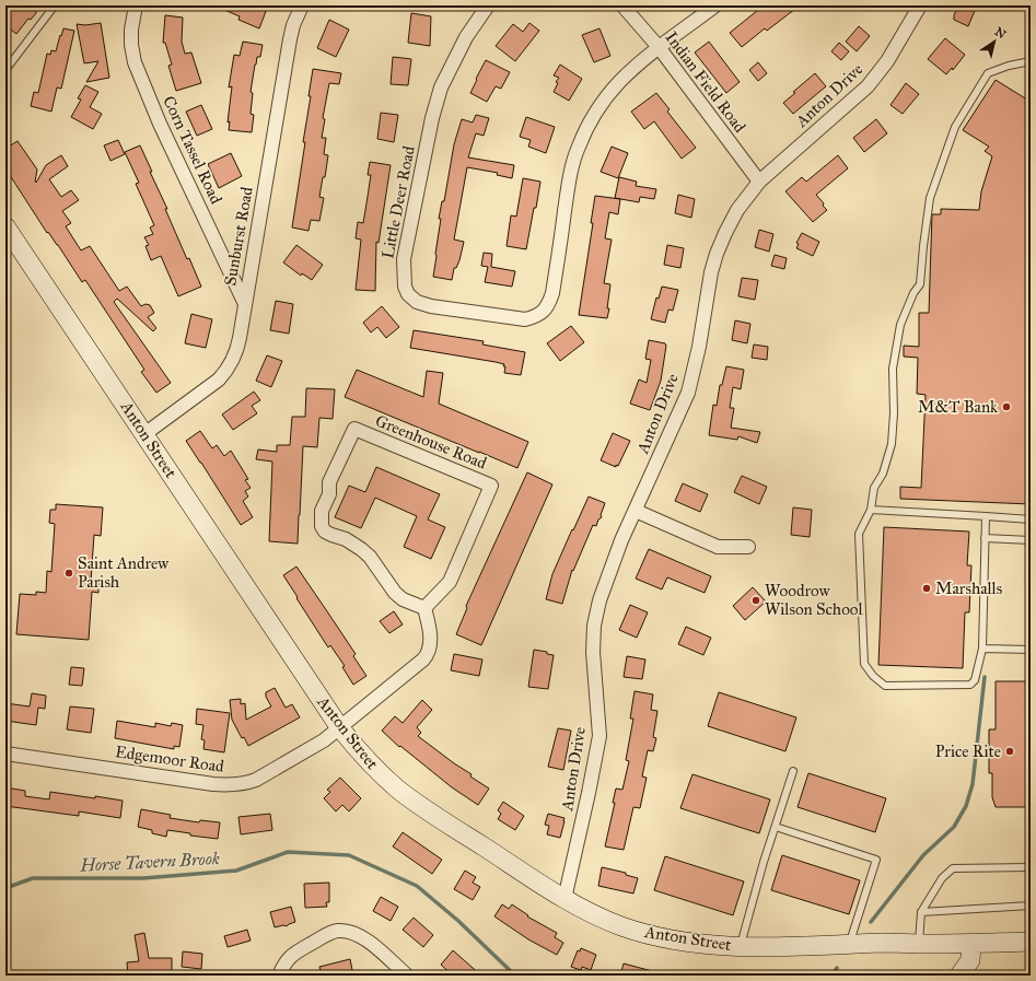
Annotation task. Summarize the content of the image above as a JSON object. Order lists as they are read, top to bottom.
{
  "streets": {
    "street": [
      "Indian Field Road",
      "Anton Drive",
      "Corn Tassel Road",
      "Little Deer Road",
      "Sunburst Road",
      "Anton Street",
      "Greenhouse Road",
      "Edgemoor Road"
    ]
  },
  "crossings": [
    ["Indian Field Road", "Anton Drive"],
    ["Indian Field Road", "Little Deer Road"],
    ["Anton Drive", "Anton Street"],
    ["Corn Tassel Road", "Sunburst Road"],
    ["Sunburst Road", "Anton Street"],
    ["Anton Street", "Edgemoor Road"]
  ],
  "water": ["Horse Tavern Brook"],
  "places": [
    "M&T Bank",
    "Saint Andrew Parish",
    "Marshalls",
    "Woodrow Wilson School",
    "Price Rite"
  ],
  "north": "top right"
}
